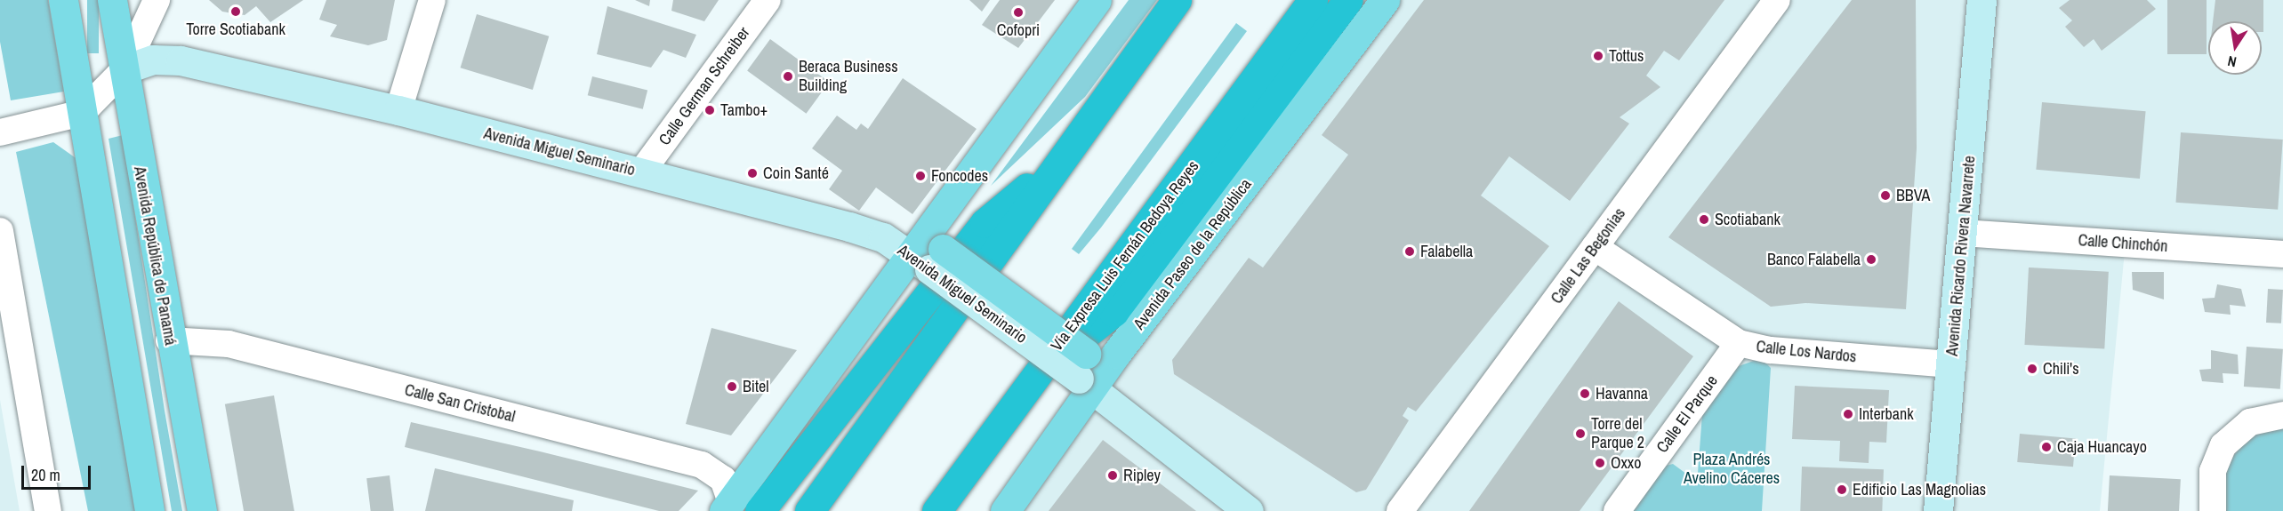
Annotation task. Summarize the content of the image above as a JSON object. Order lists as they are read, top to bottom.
{
  "streets": {
    "highway": ["Vía Expresa Luis Fernán Bedoya Reyes"],
    "main road": ["Avenida Paseo de la República", "Avenida República de Panamá"],
    "street": [
      "Calle German Schreiber",
      "Avenida Miguel Seminario",
      "Calle Chinchón",
      "Calle Las Begonias",
      "Avenida Ricardo Rivera Navarrete",
      "Calle Los Nardos",
      "Calle San Cristobal",
      "Calle El Parque"
    ]
  },
  "crossings": [
    ["Calle German Schreiber", "Avenida Miguel Seminario"],
    ["Avenida Miguel Seminario", "Avenida República de Panamá"],
    ["Calle Chinchón", "Avenida Ricardo Rivera Navarrete"],
    ["Avenida República de Panamá", "Calle San Cristobal"],
    ["Calle Las Begonias", "Calle Los Nardos"],
    ["Avenida Ricardo Rivera Navarrete", "Calle Los Nardos"],
    ["Calle Los Nardos", "Calle El Parque"]
  ],
  "parks": ["Plaza Andrés Avelino Cáceres"],
  "places": [
    "Torre Scotiabank",
    "Cofopri",
    "Tottus",
    "Beraca Business Building",
    "Tambo+",
    "Coin Santé",
    "Foncodes",
    "BBVA",
    "Scotiabank",
    "Falabella",
    "Banco Falabella",
    "Chili's",
    "Bitel",
    "Havanna",
    "Interbank",
    "Torre del Parque 2",
    "Caja Huancayo",
    "Oxxo",
    "Ripley",
    "Edificio Las Magnolias"
  ],
  "scale_bar": "20 m",
  "north": "bottom"
}
